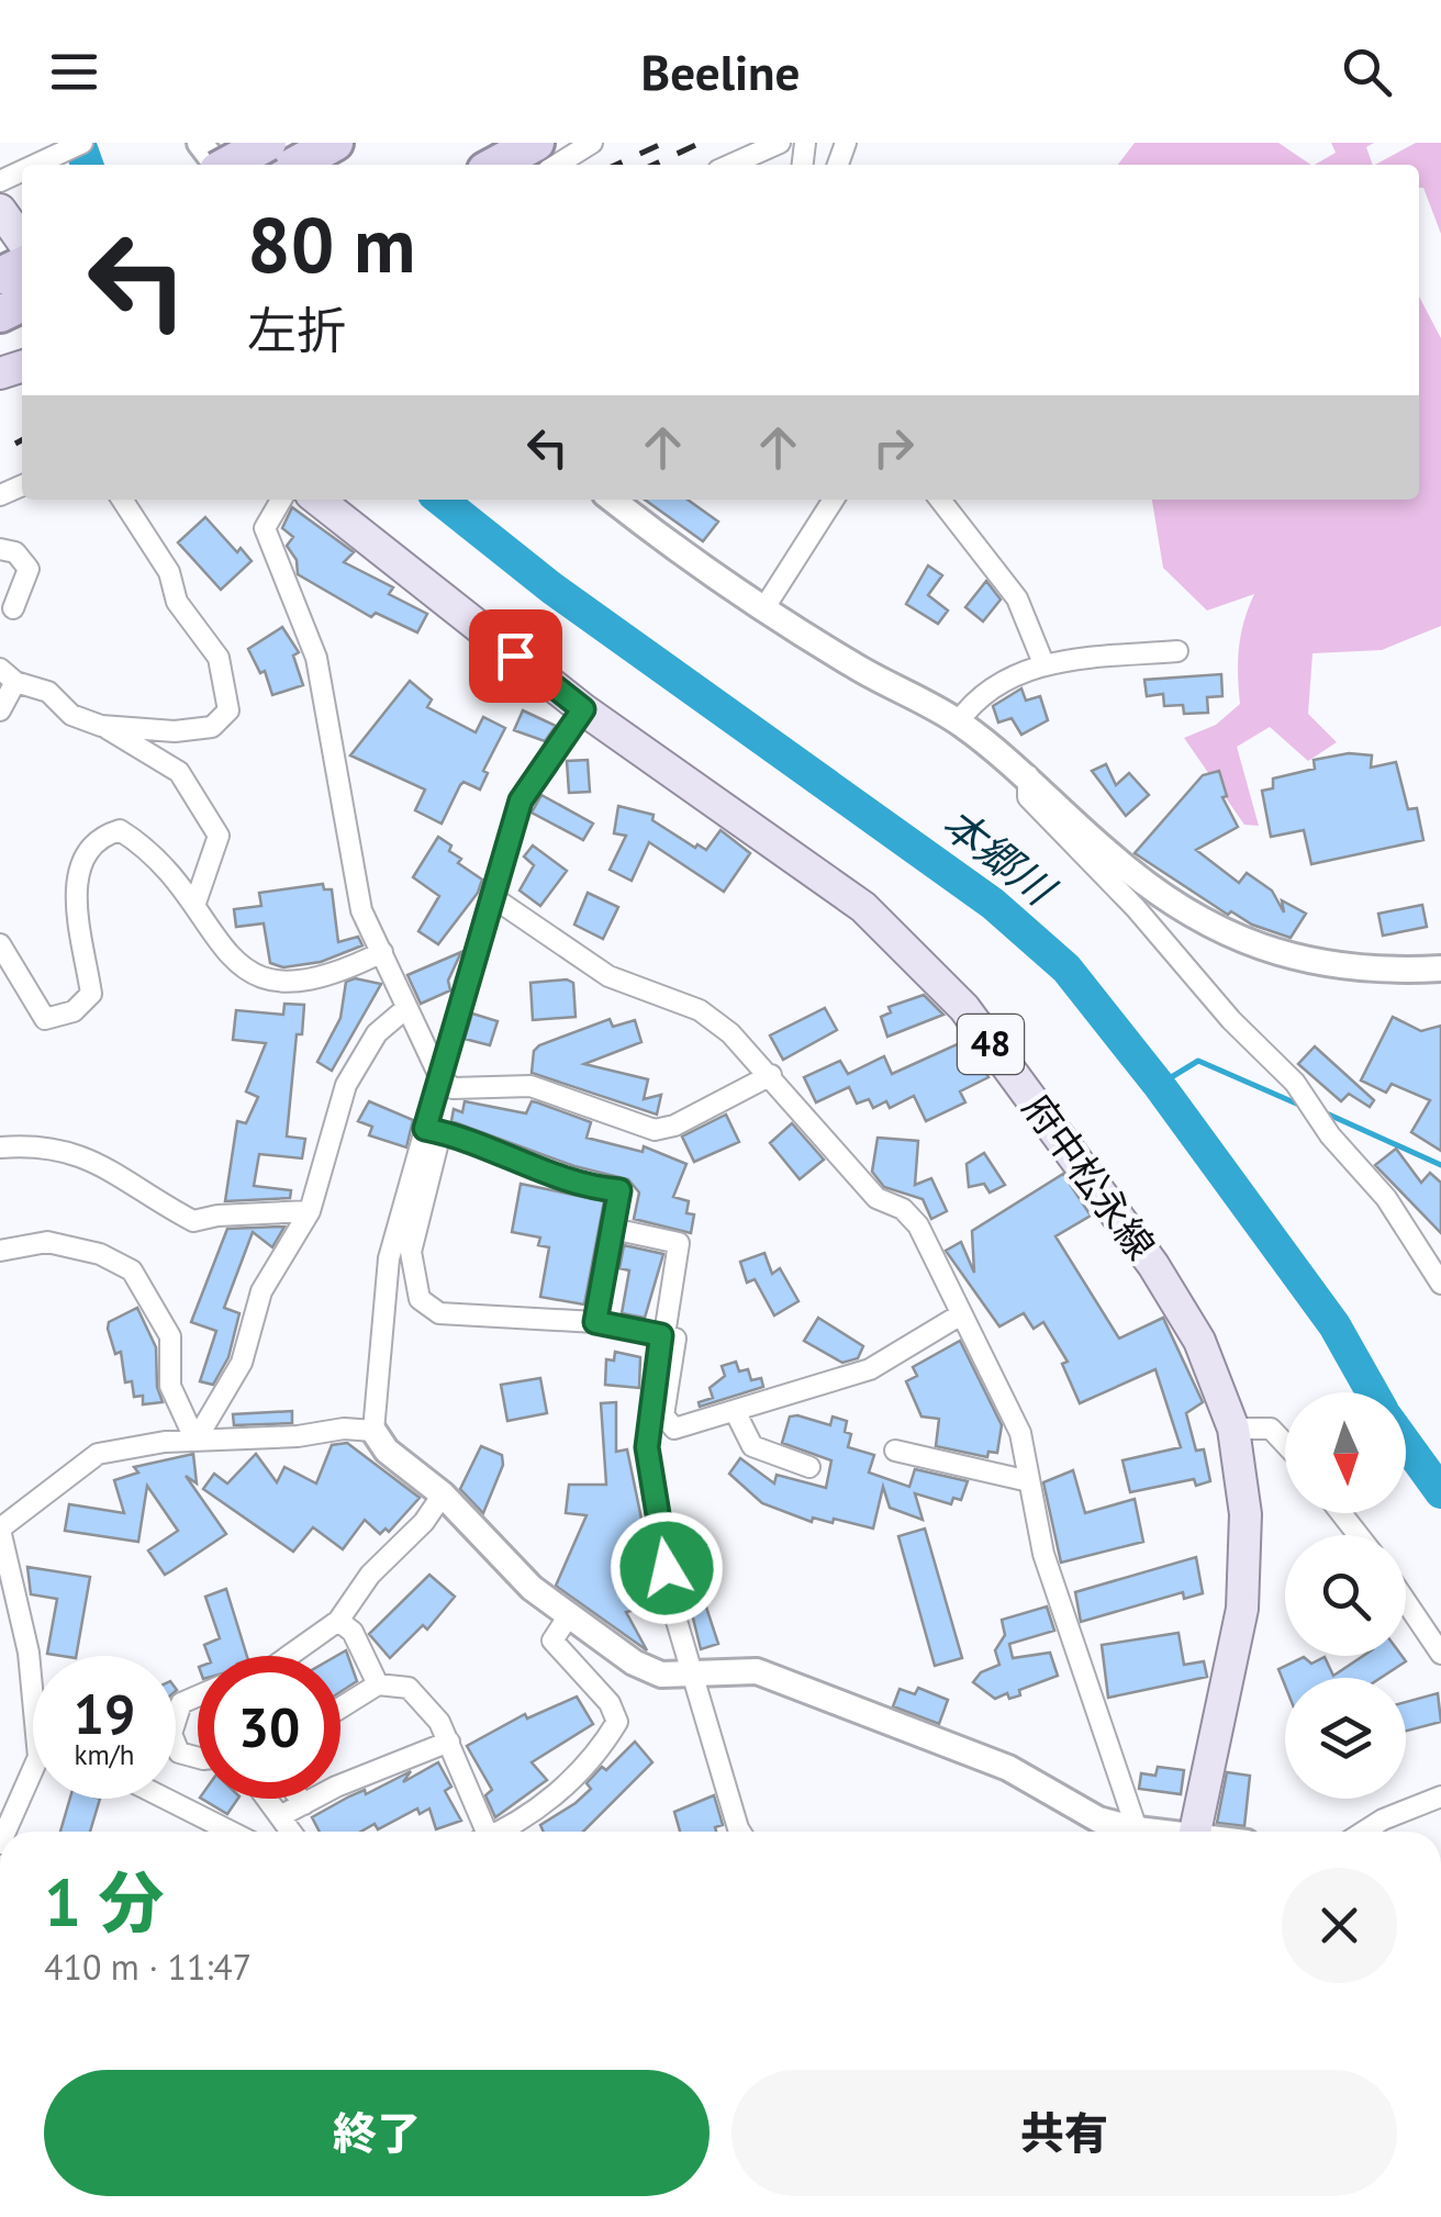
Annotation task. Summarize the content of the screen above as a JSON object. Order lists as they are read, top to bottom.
{
  "streets": {
    "main road": ["48", "府中松永線"]
  },
  "water": ["本郷川"],
  "north": "bottom",
  "page": {
    "header": "Beeline",
    "turn": ["80 m", "左折"],
    "speed": "19 km/h",
    "limit": "30",
    "heading": ["1 分", "410 m · 11:47"],
    "buttons": ["終了", "共有"]
  }
}
